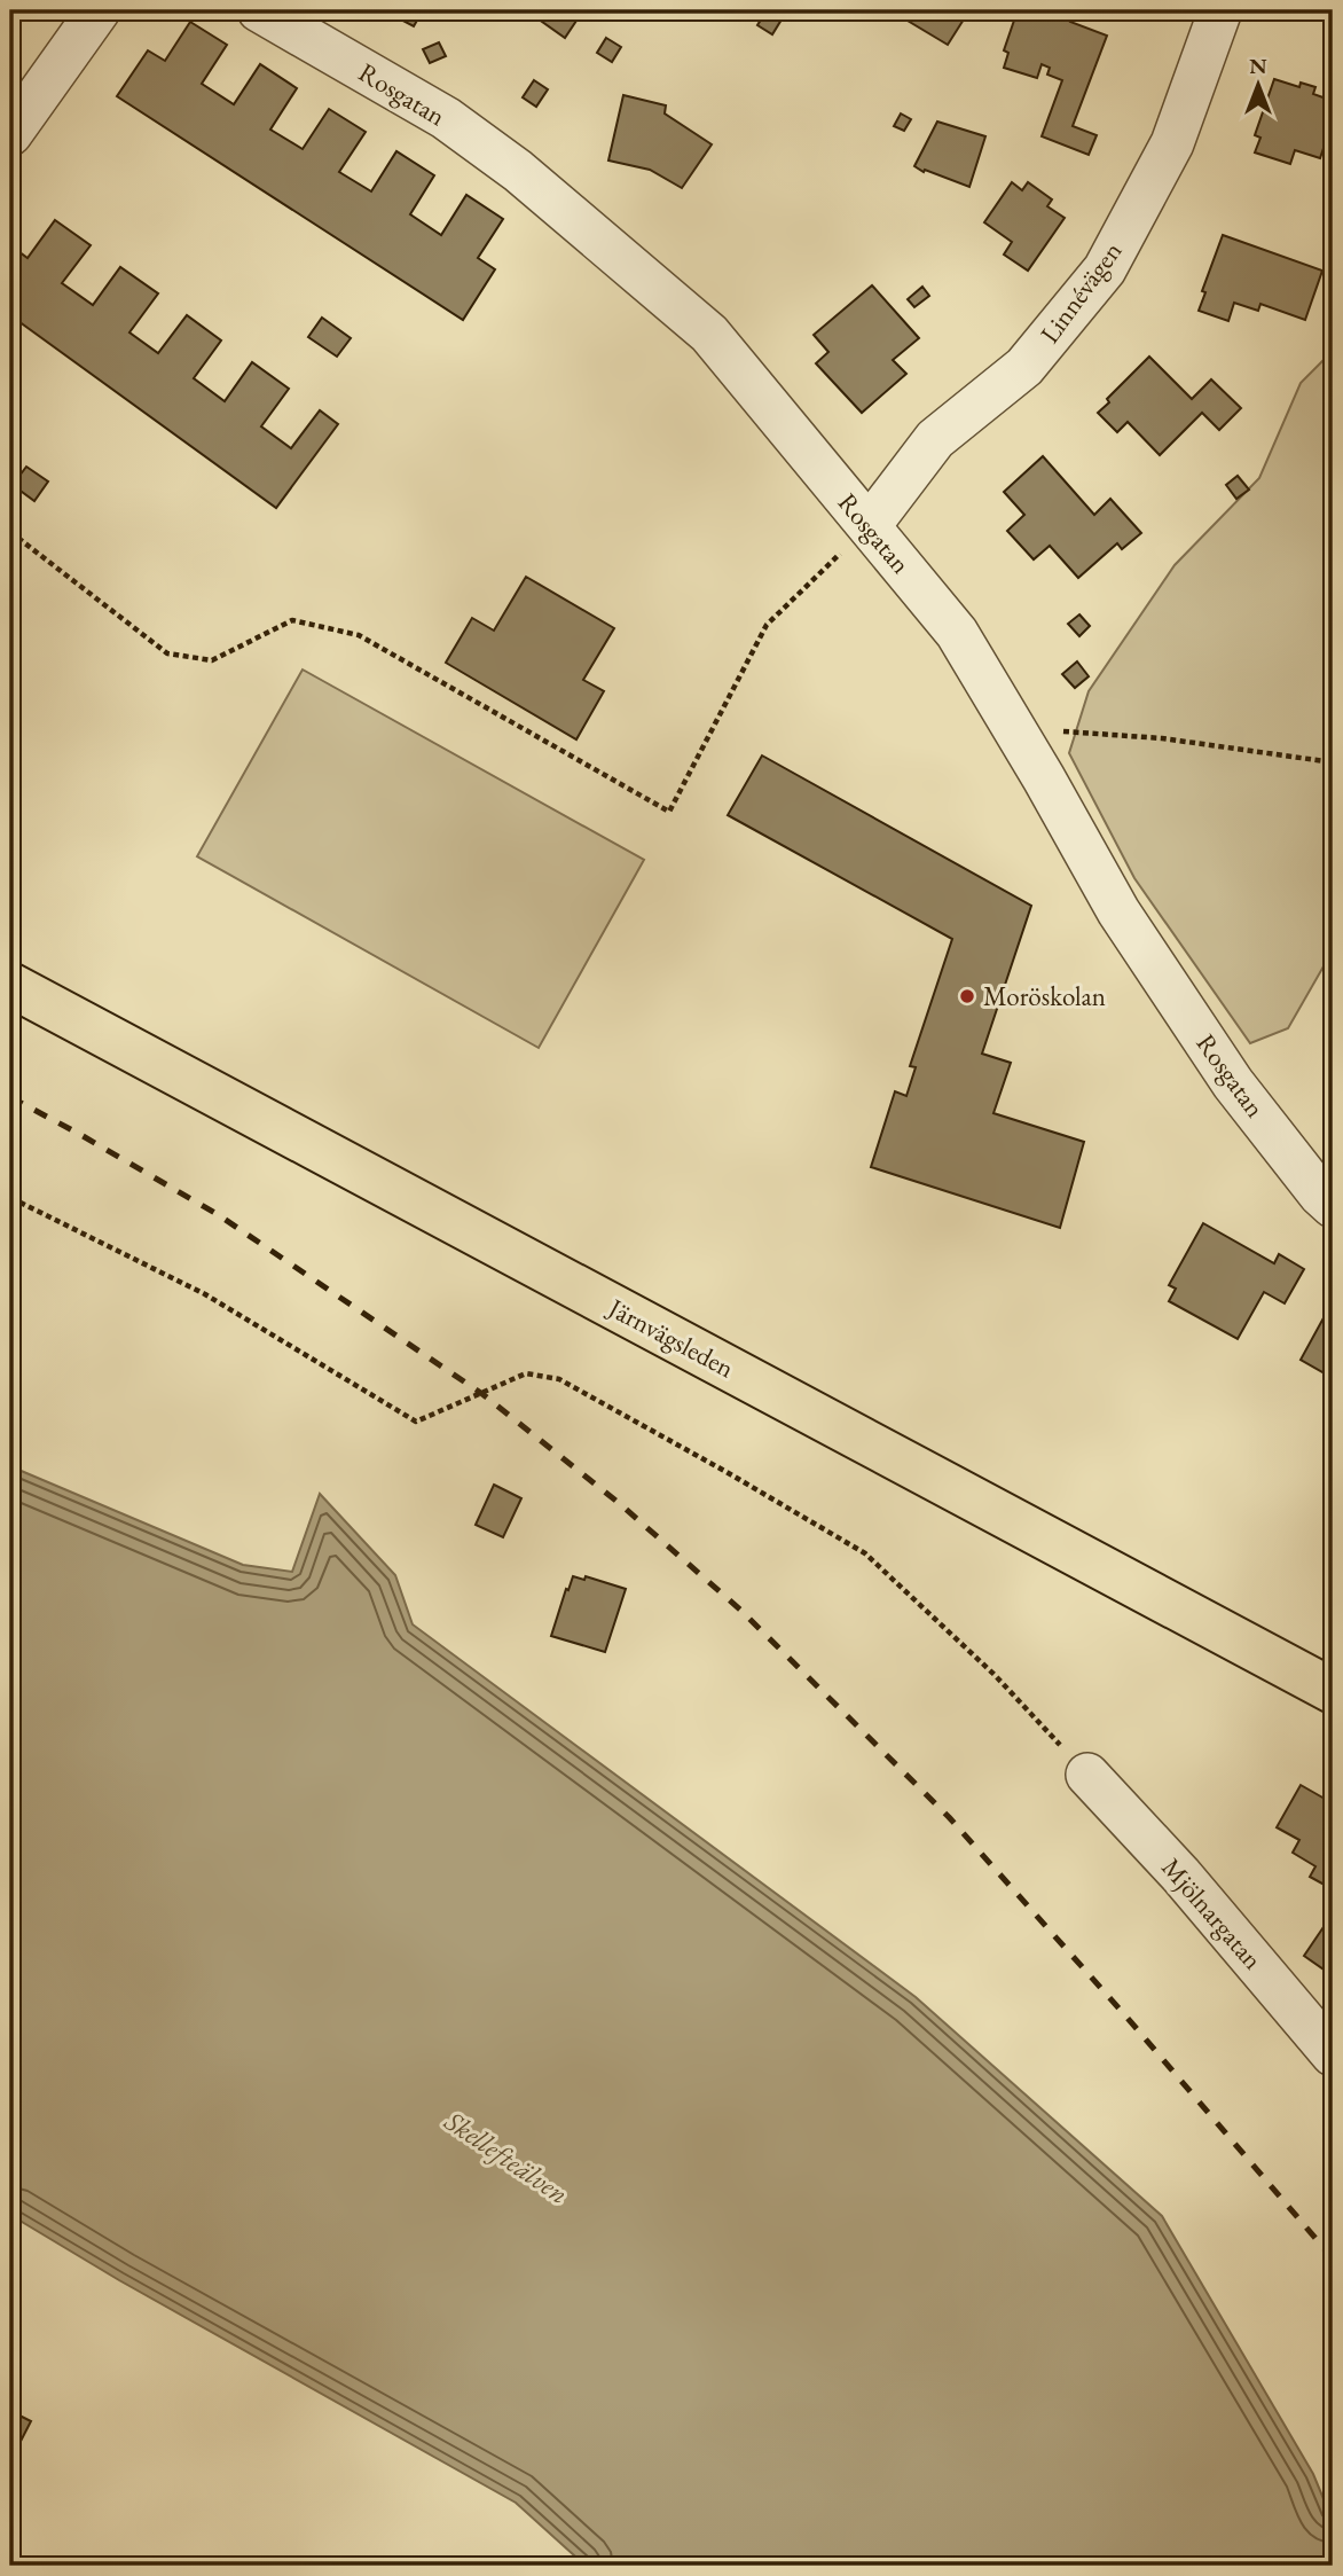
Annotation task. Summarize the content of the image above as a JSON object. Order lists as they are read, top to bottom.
{
  "streets": {
    "main road": ["Järnvägsleden"],
    "street": ["Rosgatan", "Linnévägen", "Mjölnargatan"]
  },
  "crossings": [
    ["Rosgatan", "Linnévägen"]
  ],
  "water": ["Skellefteälven"],
  "places": ["Moröskolan"],
  "north": "top"
}
